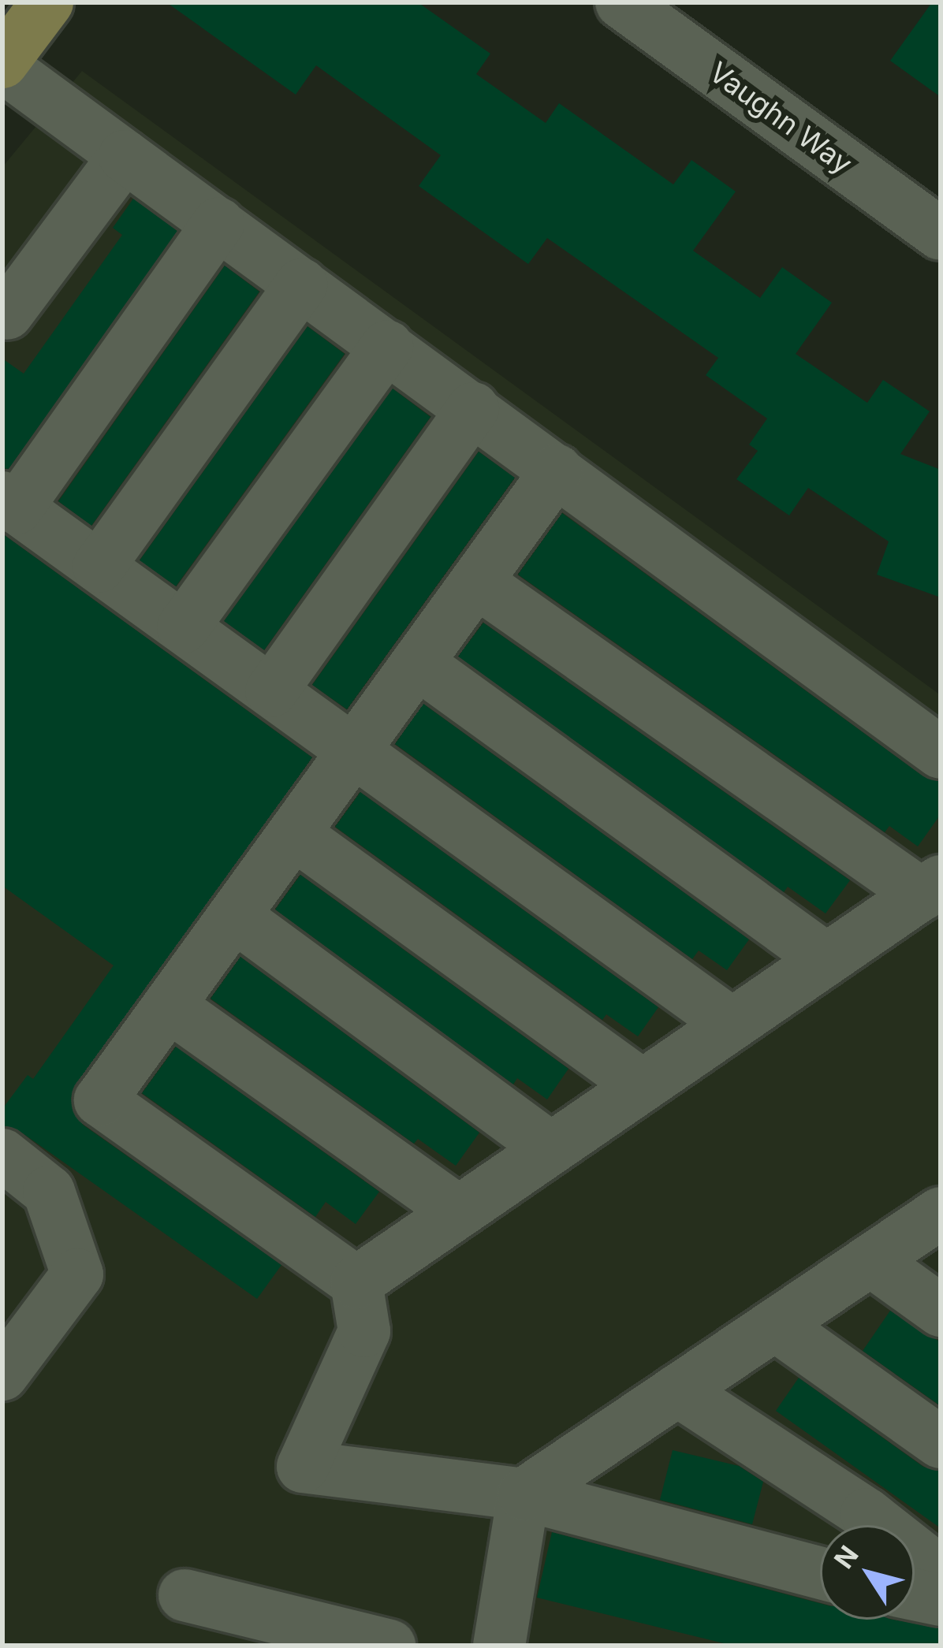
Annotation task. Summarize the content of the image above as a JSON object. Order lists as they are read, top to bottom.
{
  "streets": {
    "street": ["Vaughn Way"]
  },
  "north": "top left"
}
